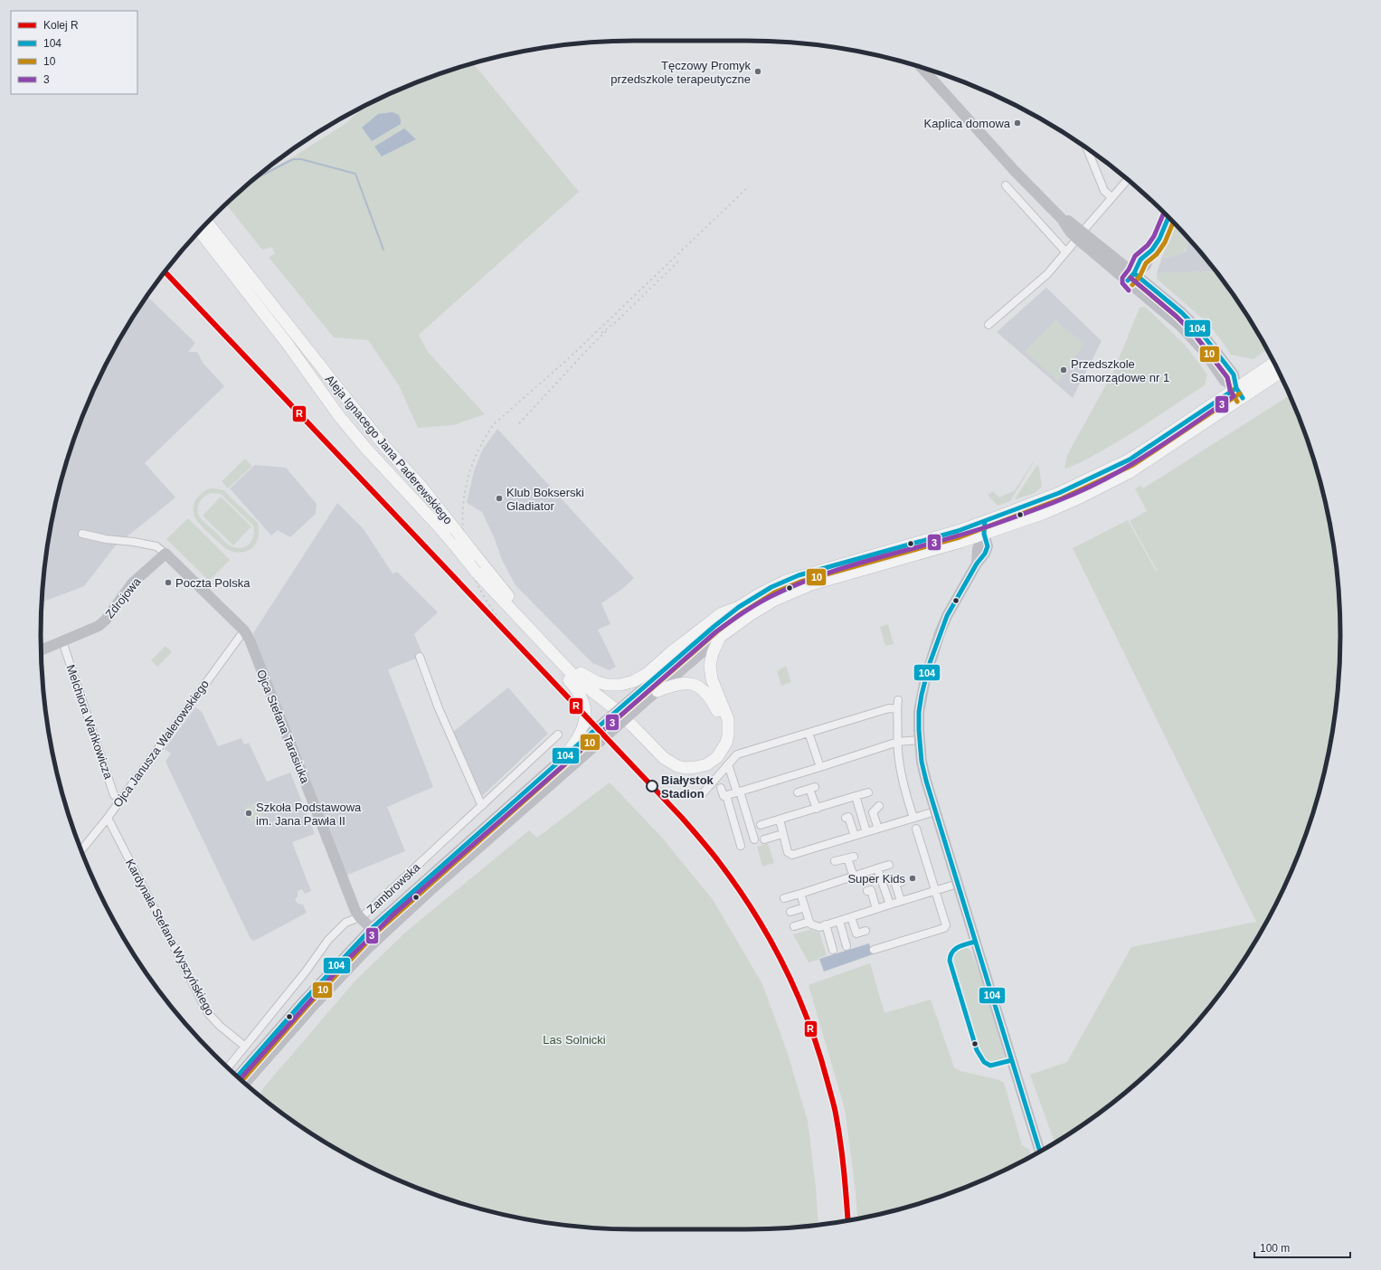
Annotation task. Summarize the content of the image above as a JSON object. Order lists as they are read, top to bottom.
{
  "streets": {
    "main road": [
      "Aleja Ignacego Jana Paderewskiego",
      "Zdrojowa",
      "Ojca Stefana Tarasiuka",
      "Zambrowska"
    ],
    "street": ["Melchiora Wańkowicza", "Ojca Janusza Walerowskiego", "Kardynała Stefana Wyszyńskiego"]
  },
  "crossings": [
    ["Zdrojowa", "Melchiora Wańkowicza"],
    ["Melchiora Wańkowicza", "Ojca Janusza Walerowskiego"],
    ["Ojca Stefana Tarasiuka", "Ojca Janusza Walerowskiego"],
    ["Ojca Stefana Tarasiuka", "Zambrowska"],
    ["Ojca Janusza Walerowskiego", "Kardynała Stefana Wyszyńskiego"],
    ["Zambrowska", "Kardynała Stefana Wyszyńskiego"]
  ],
  "parks": ["Las Solnicki"],
  "places": [
    "Tęczowy Promyk przedszkole terapeutyczne",
    "Kaplica domowa",
    "Przedszkole Samorządowe nr 1",
    "Klub Bokserski Gladiator",
    "Poczta Polska",
    "Białystok Stadion",
    "Szkoła Podstawowa im. Jana Pawła II",
    "Super Kids"
  ],
  "lines": [
    "transit line 3",
    "transit line 104",
    "transit line 10",
    "rail line R"
  ],
  "legend": [
    "Kolej R",
    "104",
    "10",
    "3"
  ],
  "scale_bar": "100 m"
}
